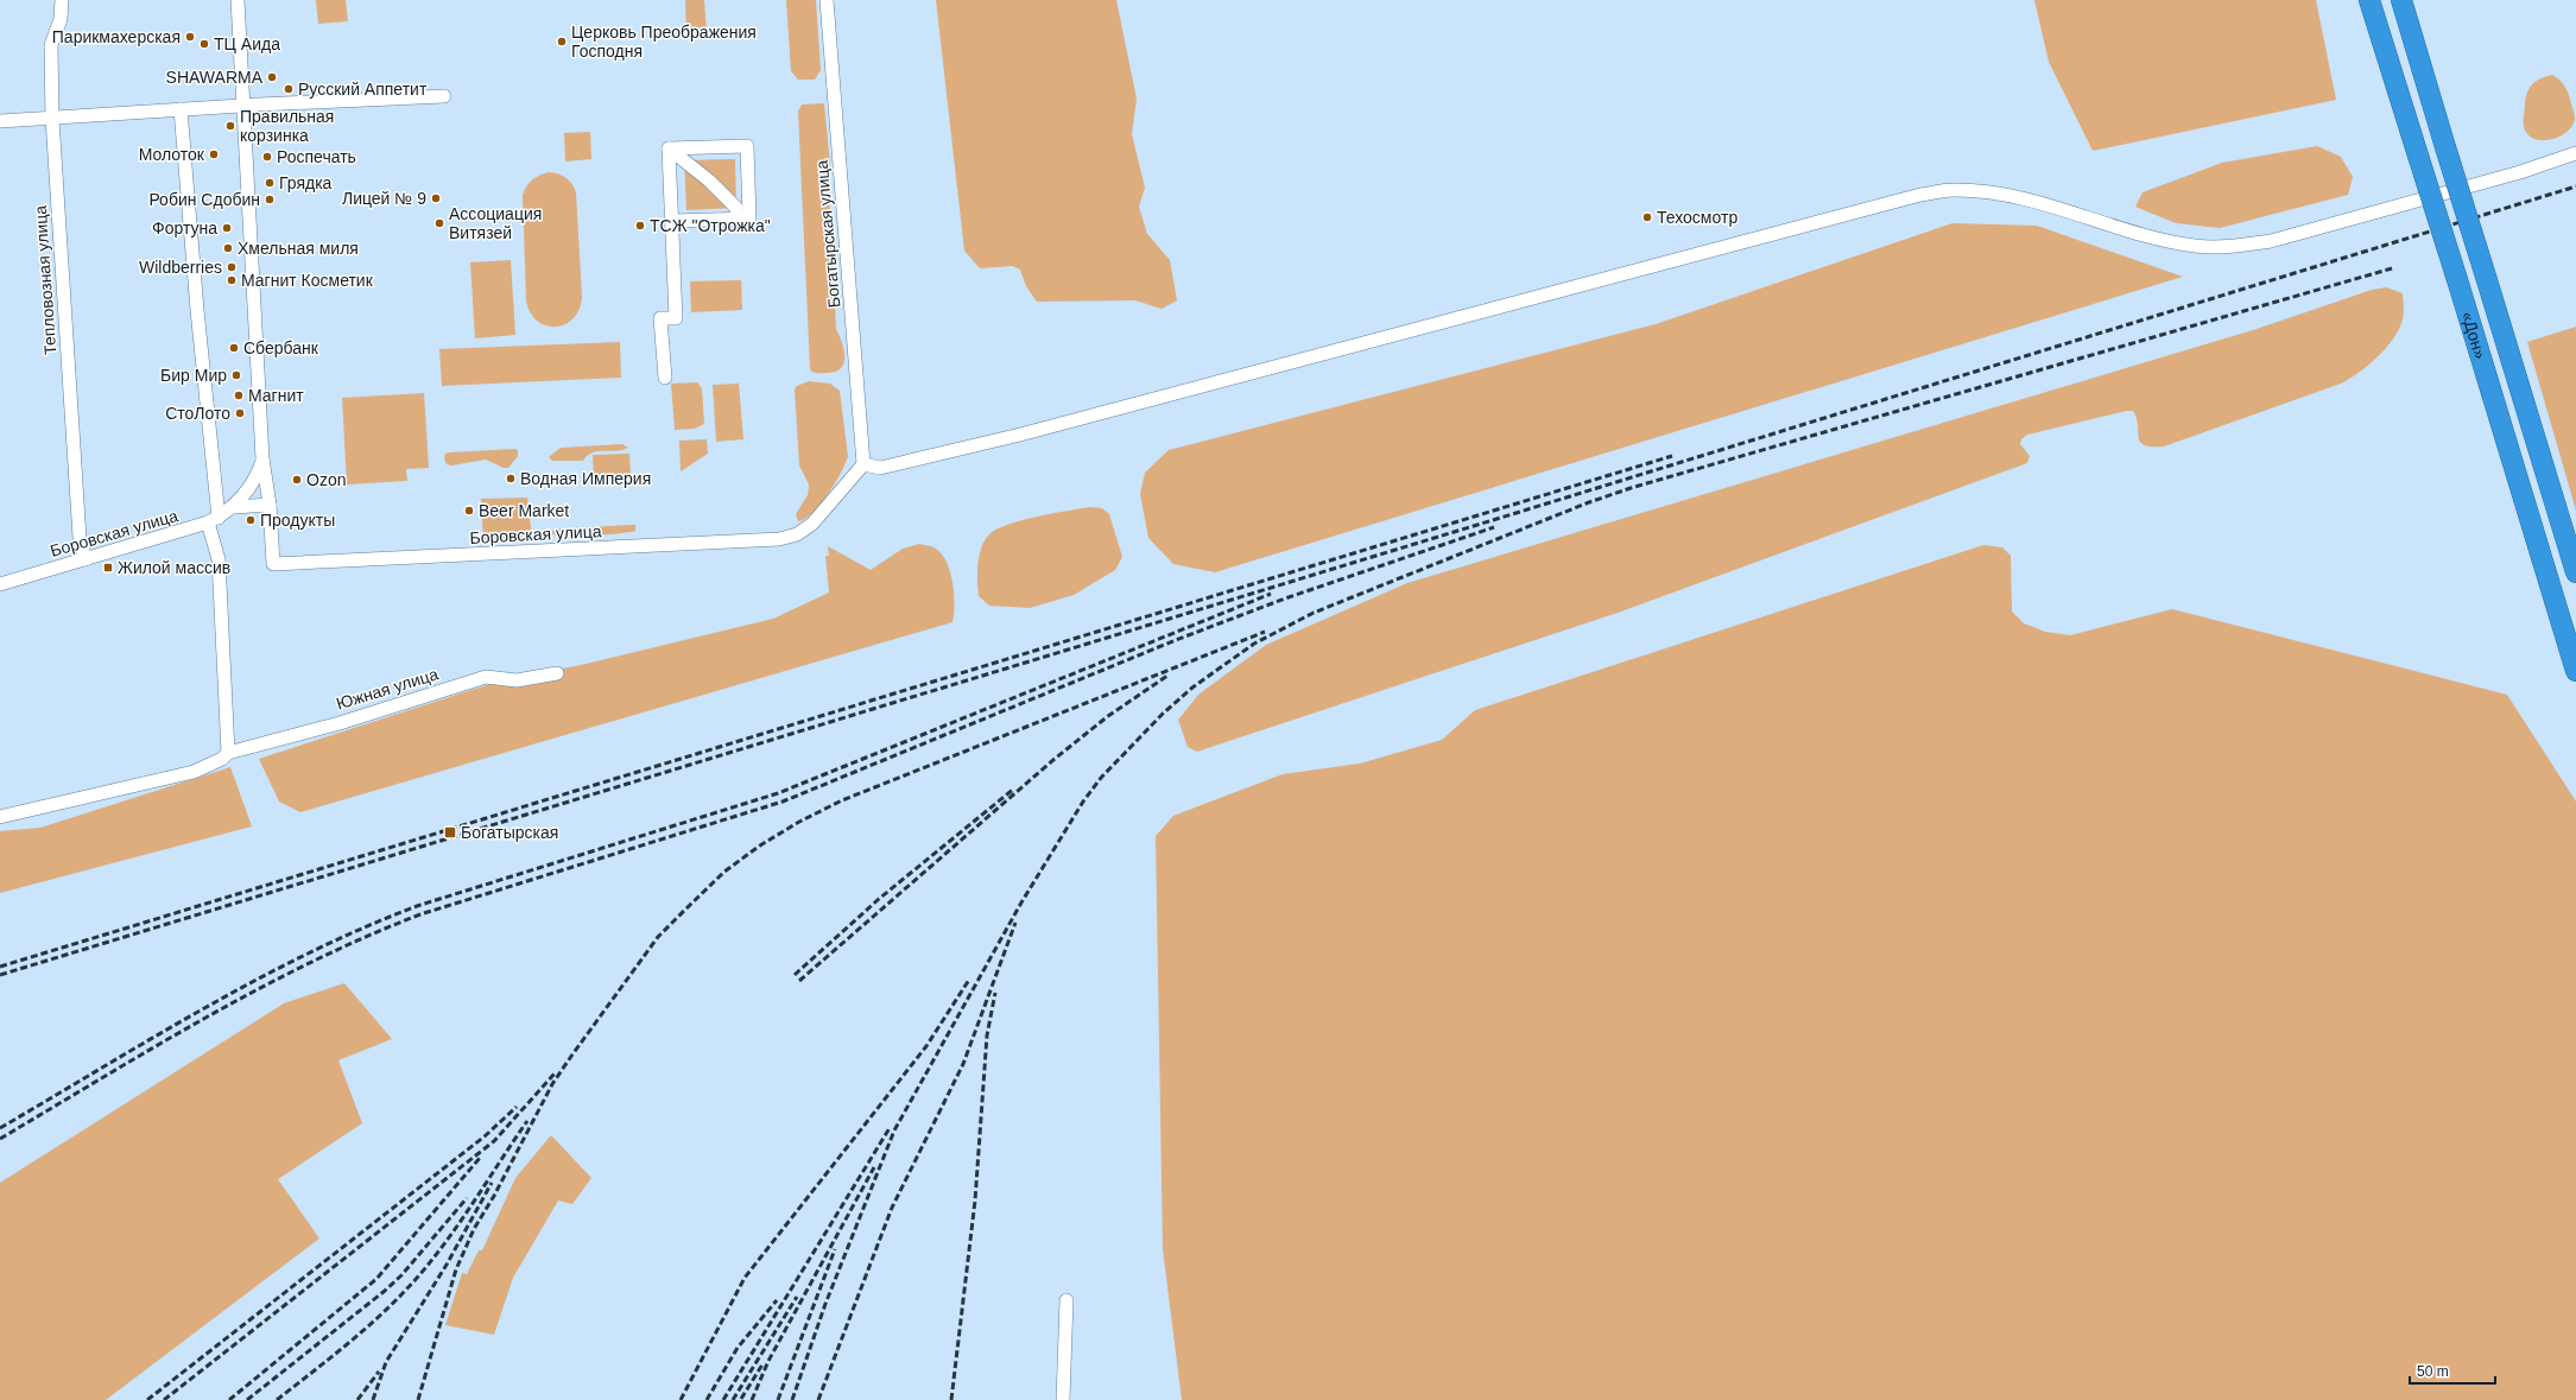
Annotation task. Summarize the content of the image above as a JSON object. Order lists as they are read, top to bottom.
{
  "streets": {
    "highway": ["«Дон»"],
    "street": [
      "Богатырская улица",
      "Тепловозная улица",
      "Боровская улица",
      "Южная улица"
    ]
  },
  "crossings": [
    ["Богатырская улица", "Боровская улица"],
    ["Тепловозная улица", "Боровская улица"]
  ],
  "places": {
    "other": [
      "Парикмахерская",
      "Церковь Преображения Господня",
      "ТЦ Аида",
      "SHAWARMA",
      "Русский Аппетит",
      "Правильная корзинка",
      "Молоток",
      "Роспечать",
      "Грядка",
      "Лицей № 9",
      "Робин Сдобин",
      "Техосмотр",
      "Ассоциация Витязей",
      "ТСЖ \"Отрожка\"",
      "Фортуна",
      "Хмельная миля",
      "Wildberries",
      "Магнит Косметик",
      "Сбербанк",
      "Бир Мир",
      "Магнит",
      "СтоЛото",
      "Водная Империя",
      "Ozon",
      "Beer Market",
      "Продукты"
    ],
    "transit": ["Жилой массив", "Богатырская"]
  },
  "scale_bar": "50 m"
}
